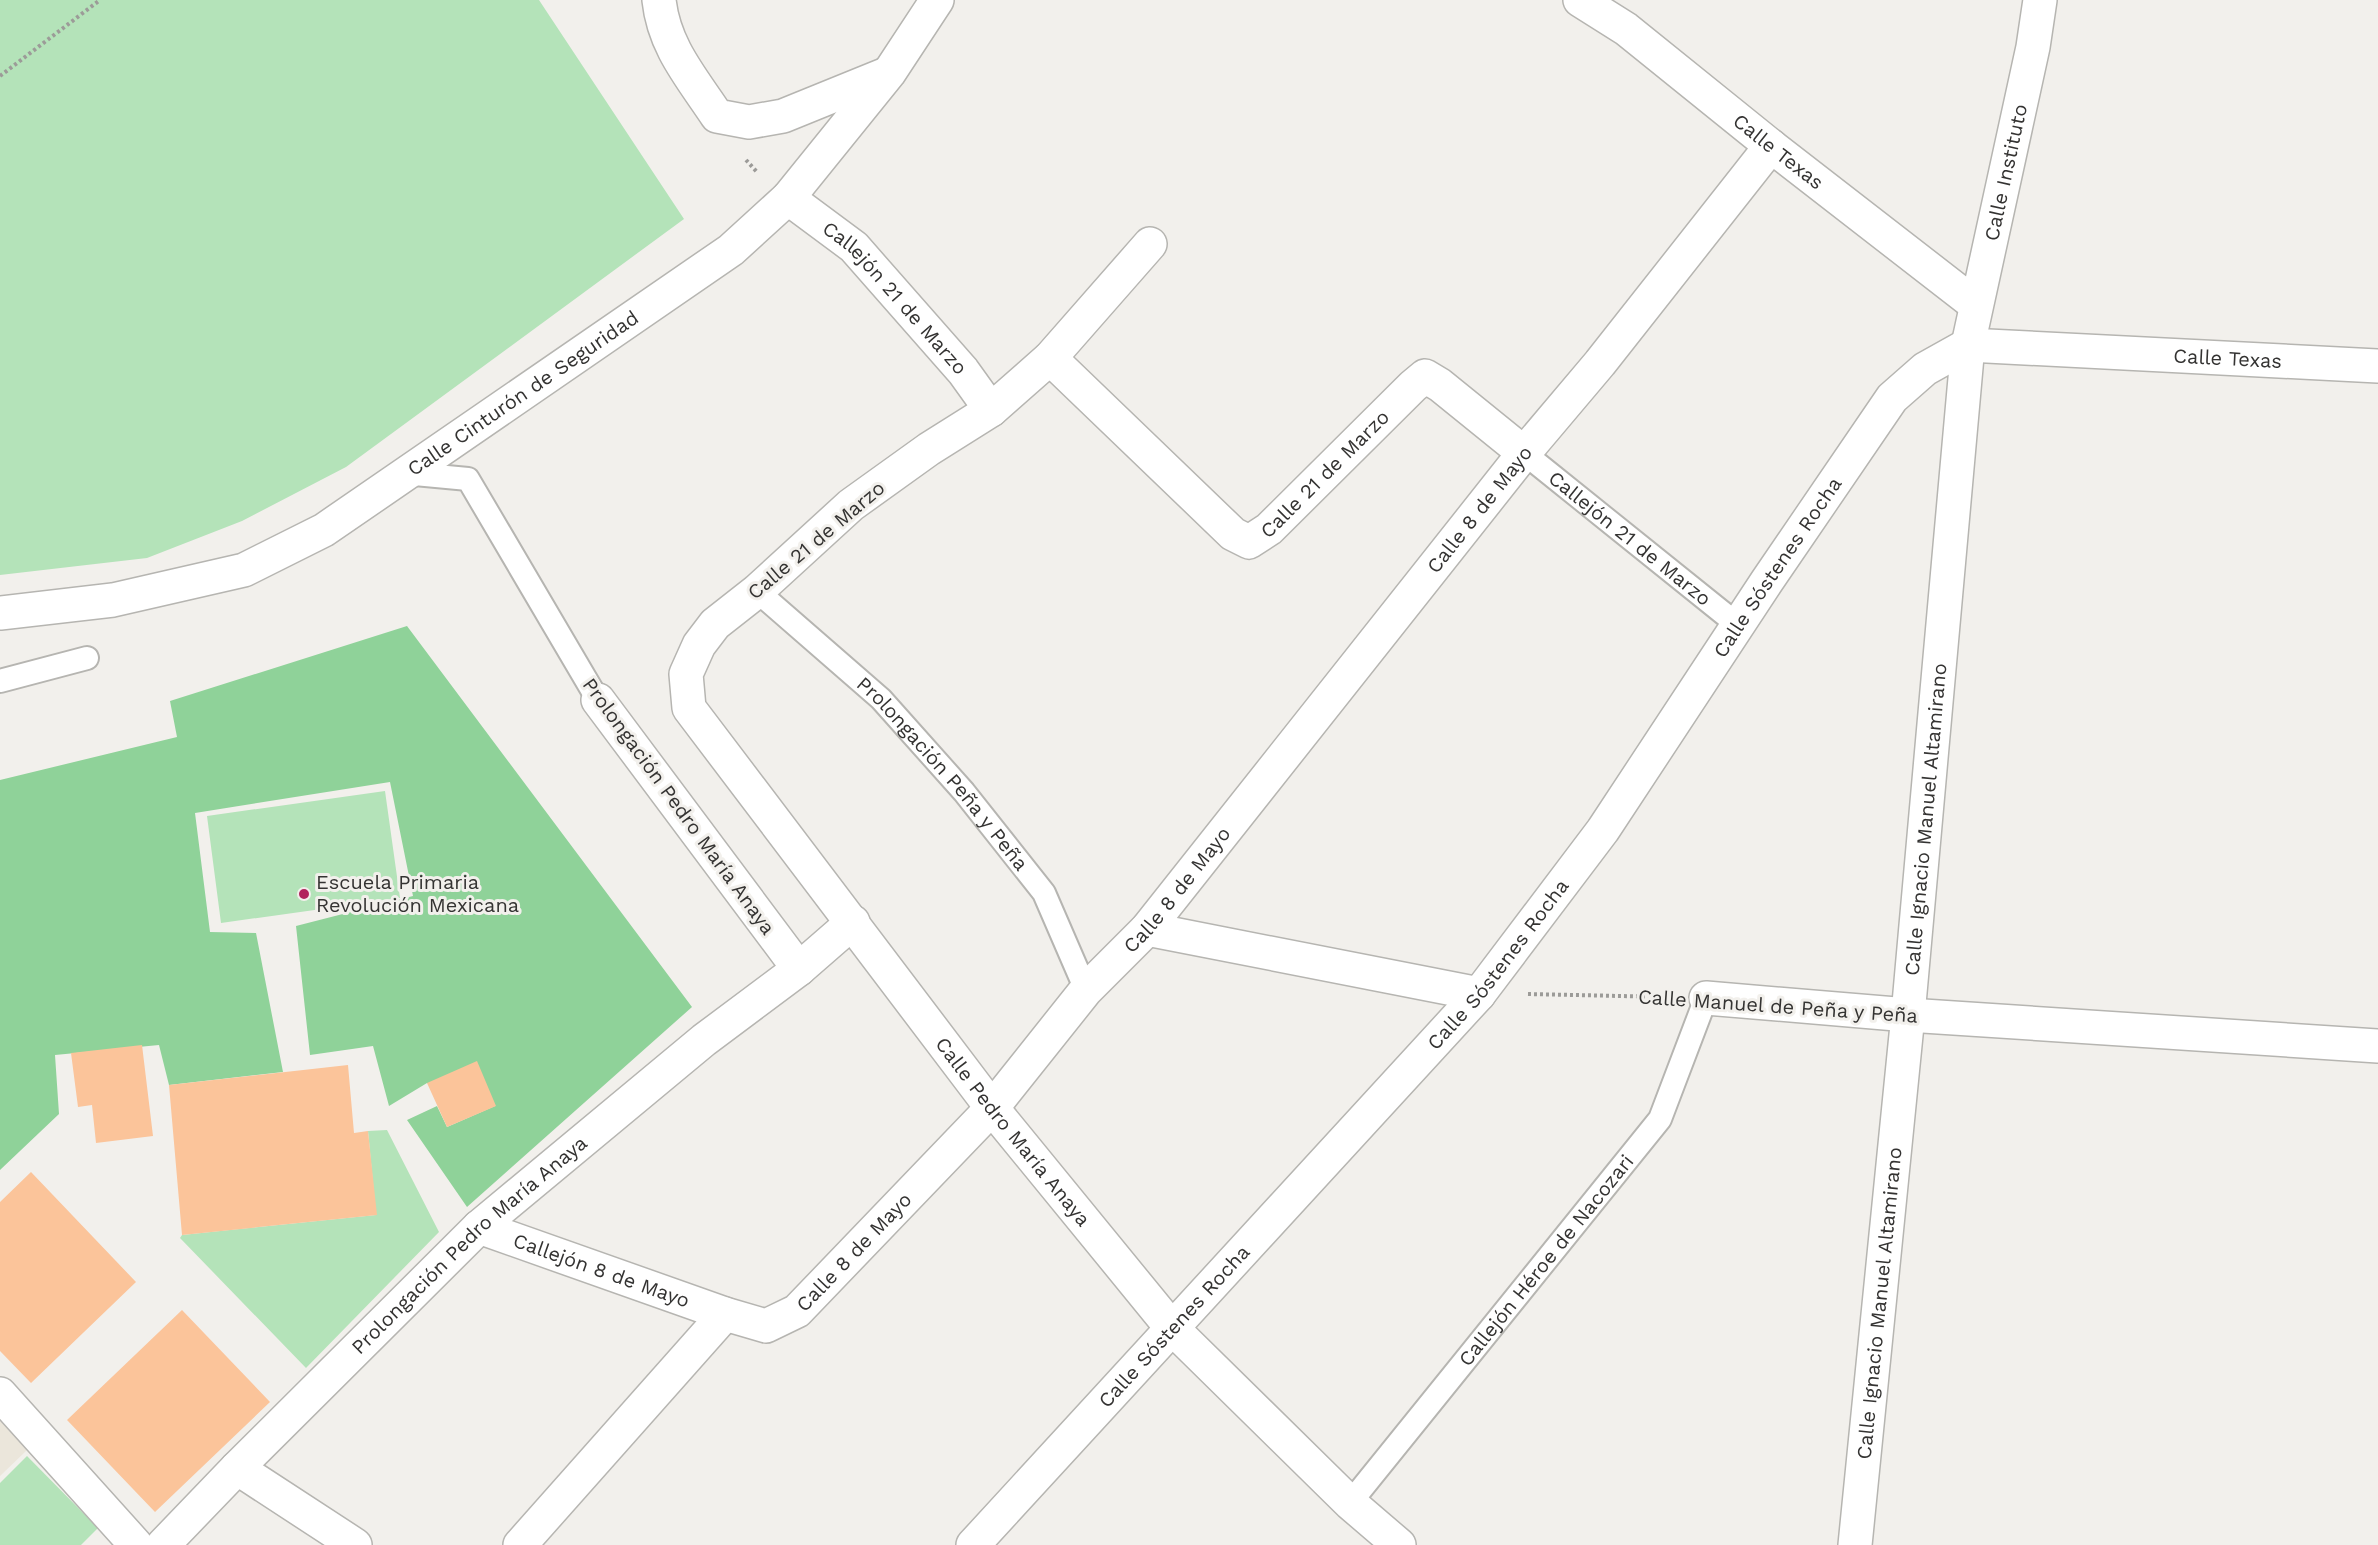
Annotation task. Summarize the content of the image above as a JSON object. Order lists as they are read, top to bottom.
{
  "streets": {
    "street": [
      "Calle Texas",
      "Calle Instituto",
      "Callejón 21 de Marzo",
      "Calle Cinturón de Seguridad",
      "Calle 21 de Marzo",
      "Calle 8 de Mayo",
      "Calle Sóstenes Rocha",
      "Prolongación Pedro María Anaya",
      "Calle Ignacio Manuel Altamirano",
      "Calle Manuel de Peña y Peña",
      "Calle Pedro María Anaya",
      "Callejón 8 de Mayo"
    ],
    "lane": ["Prolongación Peña y Peña", "Callejón Héroe de Nacozari"]
  },
  "crossings": [
    ["Calle Texas", "Calle Instituto"],
    ["Calle Texas", "Calle 8 de Mayo"],
    ["Calle Texas", "Calle Sóstenes Rocha"],
    ["Calle Texas", "Calle Ignacio Manuel Altamirano"],
    ["Calle Instituto", "Calle Sóstenes Rocha"],
    ["Calle Instituto", "Calle Ignacio Manuel Altamirano"],
    ["Callejón 21 de Marzo", "Calle Cinturón de Seguridad"],
    ["Callejón 21 de Marzo", "Calle 21 de Marzo"],
    ["Callejón 21 de Marzo", "Calle 8 de Mayo"],
    ["Callejón 21 de Marzo", "Calle Sóstenes Rocha"],
    ["Calle Cinturón de Seguridad", "Prolongación Pedro María Anaya"],
    ["Calle 21 de Marzo", "Calle 8 de Mayo"],
    ["Calle 21 de Marzo", "Prolongación Peña y Peña"],
    ["Calle 21 de Marzo", "Calle Pedro María Anaya"],
    ["Calle 8 de Mayo", "Prolongación Peña y Peña"],
    ["Calle 8 de Mayo", "Calle Pedro María Anaya"],
    ["Calle 8 de Mayo", "Callejón 8 de Mayo"],
    ["Calle Sóstenes Rocha", "Calle Ignacio Manuel Altamirano"],
    ["Calle Sóstenes Rocha", "Calle Manuel de Peña y Peña"],
    ["Calle Sóstenes Rocha", "Calle Pedro María Anaya"],
    ["Prolongación Pedro María Anaya", "Calle Pedro María Anaya"],
    ["Prolongación Pedro María Anaya", "Callejón 8 de Mayo"],
    ["Calle Ignacio Manuel Altamirano", "Calle Manuel de Peña y Peña"],
    ["Calle Manuel de Peña y Peña", "Callejón Héroe de Nacozari"],
    ["Calle Pedro María Anaya", "Callejón Héroe de Nacozari"]
  ],
  "places": ["Escuela Primaria Revolución Mexicana"]
}
